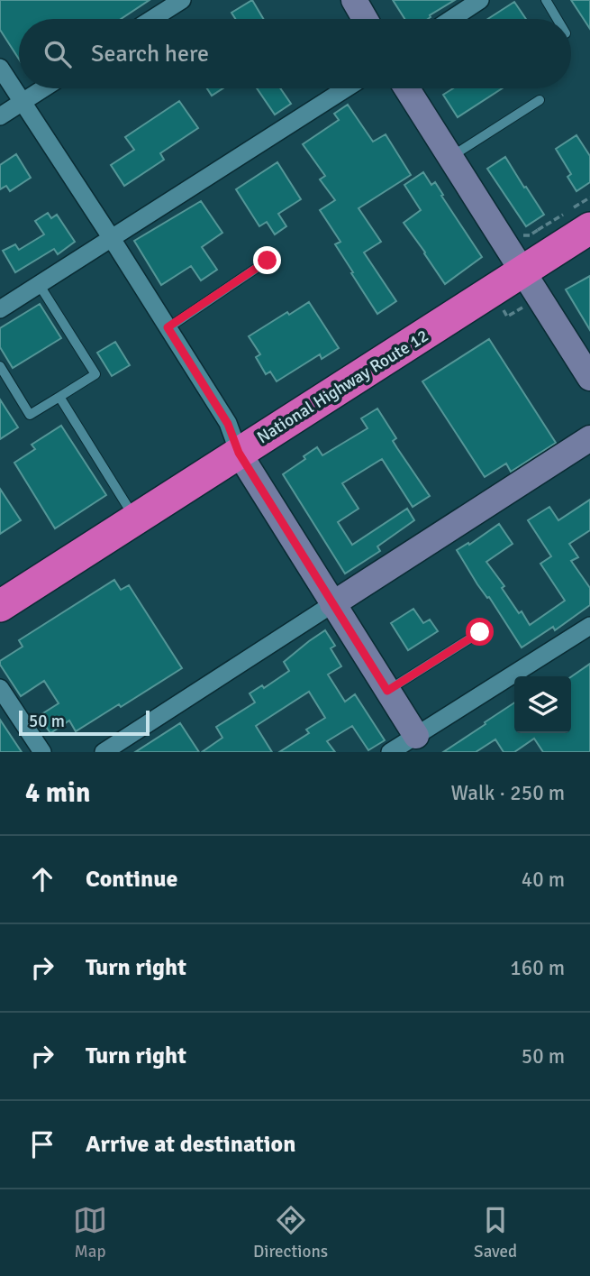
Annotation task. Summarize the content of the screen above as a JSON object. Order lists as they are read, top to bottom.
{
  "streets": {
    "highway": ["National Highway Route 12"]
  },
  "scale_bar": "50 m",
  "page": {
    "search": "Search here",
    "scale": "50 m",
    "heading": ["4 min", "Walk · 250 m"],
    "list": [
      ["Continue", "40 m"],
      ["Turn right", "160 m"],
      ["Turn right", "50 m"],
      "Arrive at destination"
    ],
    "nav": ["Map", "Directions", "Saved"]
  }
}
